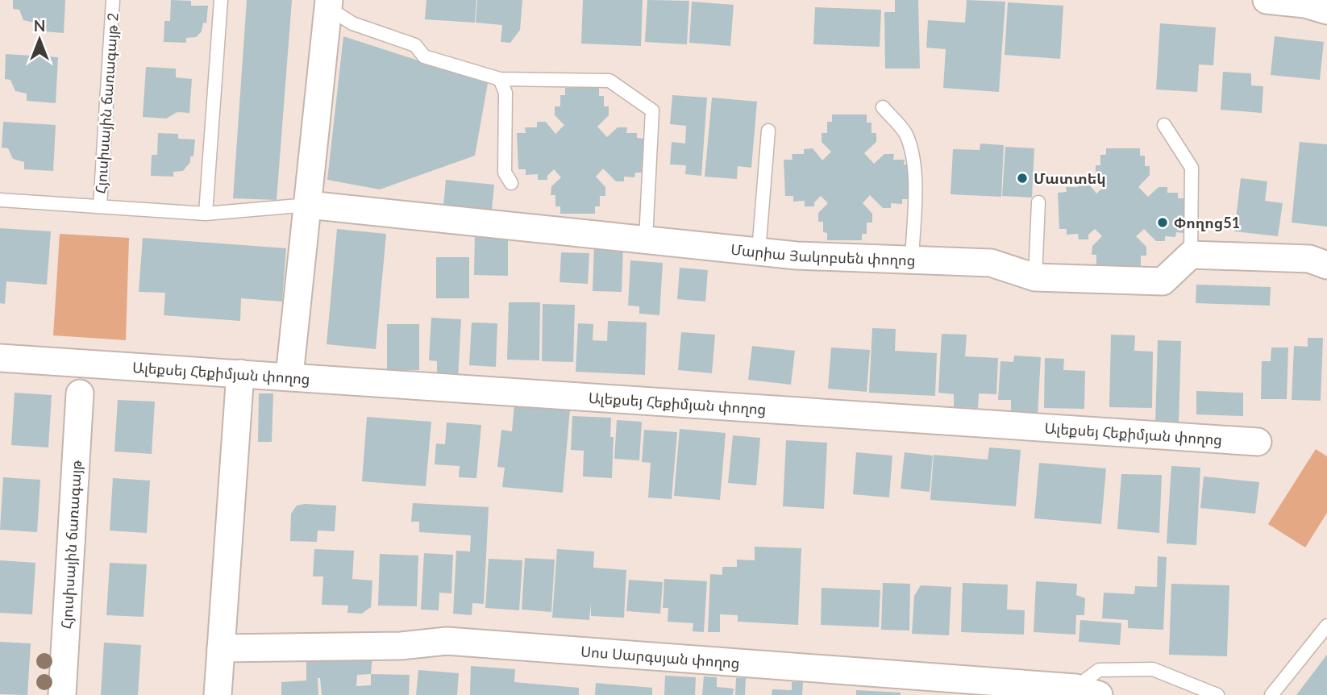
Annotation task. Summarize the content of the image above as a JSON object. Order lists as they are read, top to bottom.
{
  "streets": {
    "street": [
      "Մարիա Յակոբսեն փողոց",
      "Ալեքսեյ Հեքիմյան փողոց",
      "Հյուսիսային ճառագայթ",
      "Սոս Սարգսյան փողոց"
    ],
    "lane": ["Հյուսիսային ճառագայթ 2"]
  },
  "places": ["Մատտեկ", "Փողոց51"],
  "north": "top"
}
